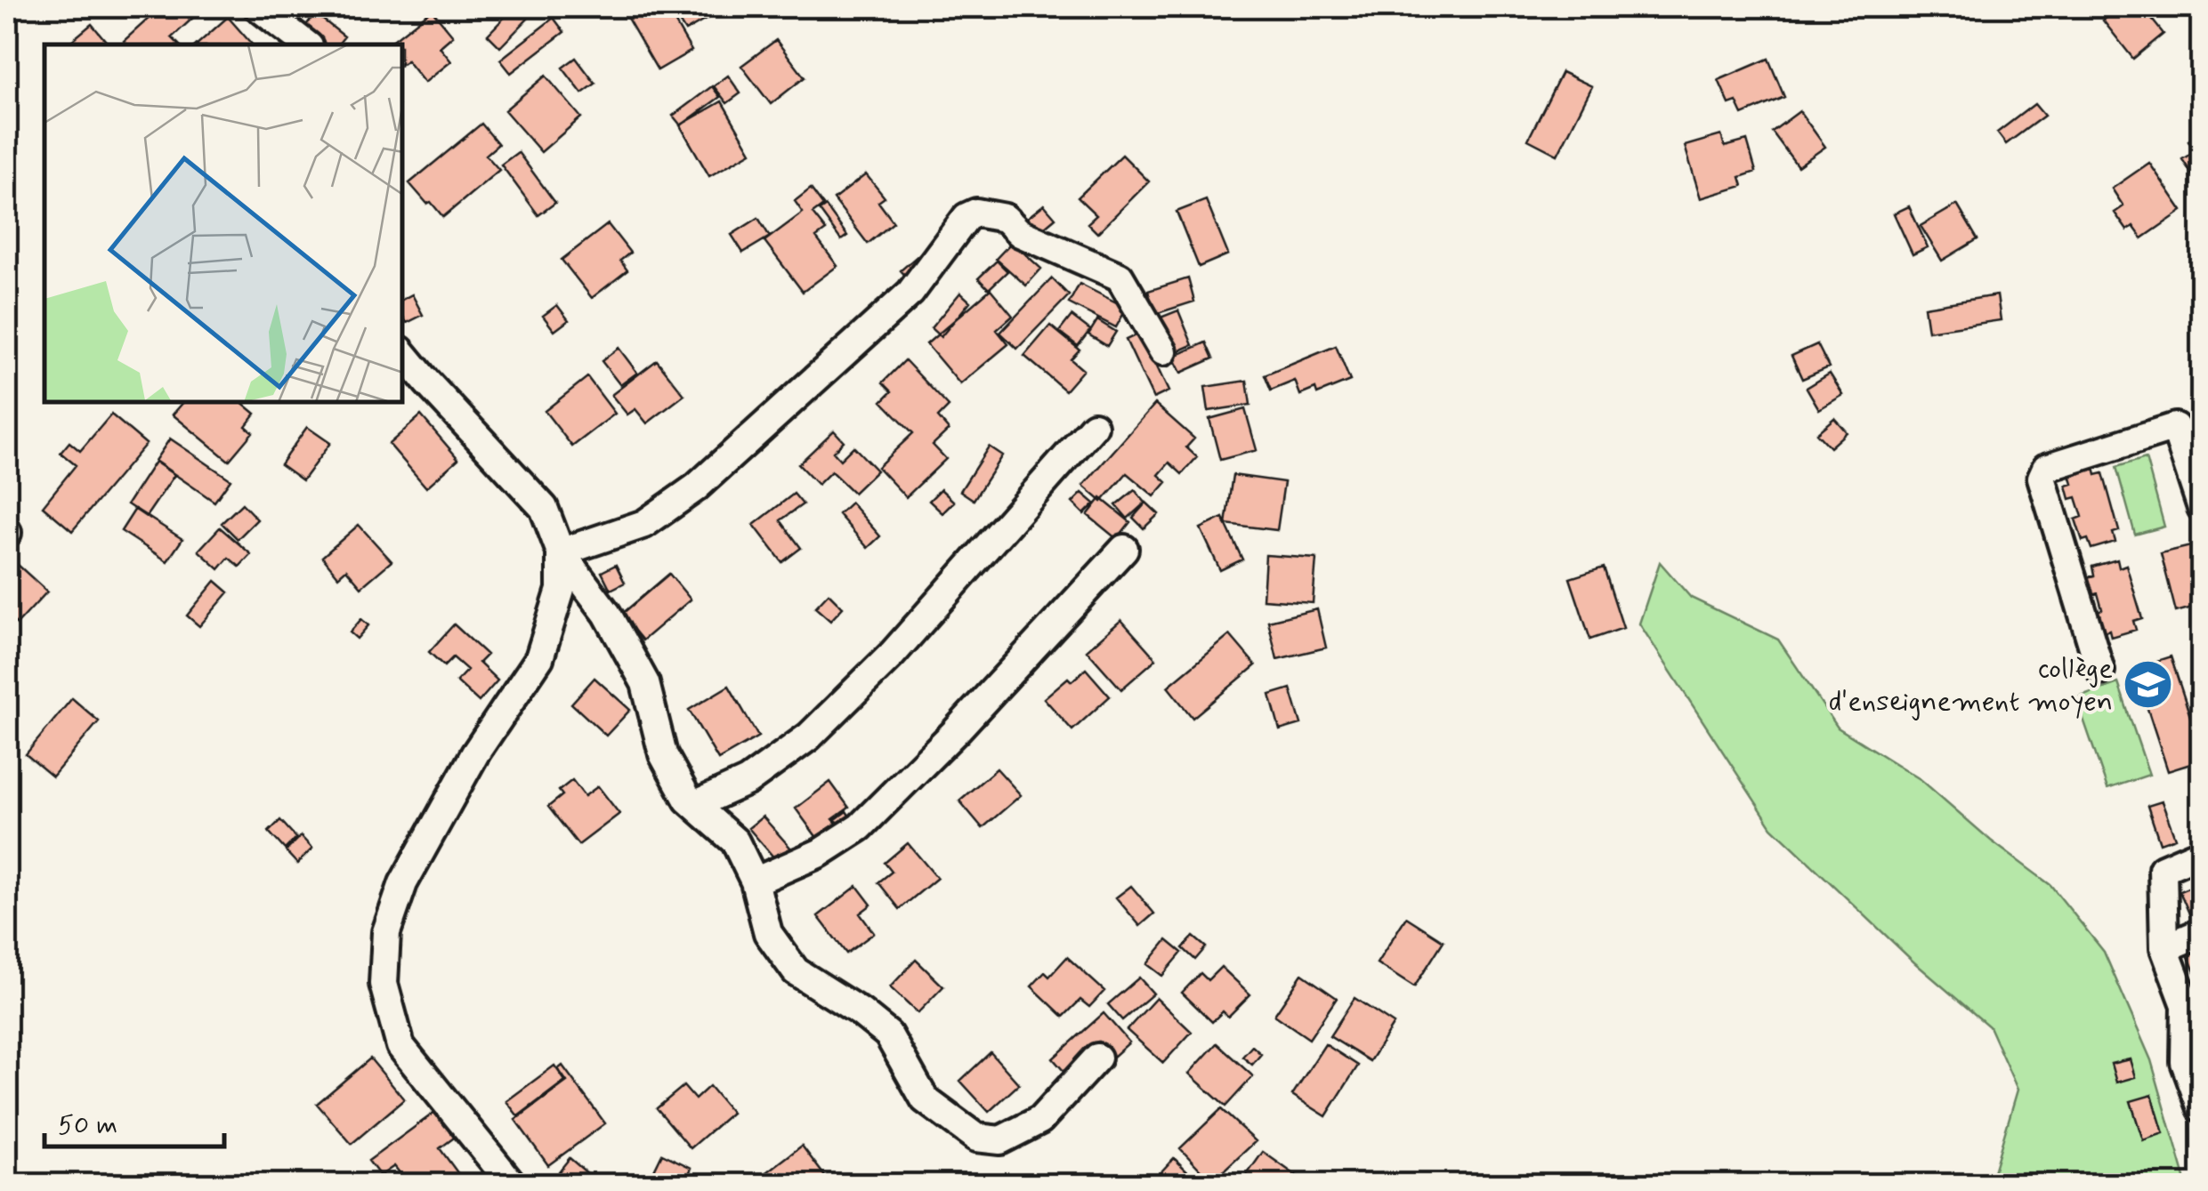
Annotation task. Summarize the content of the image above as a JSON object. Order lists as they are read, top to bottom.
{
  "places": {
    "school or university": ["collège d'enseignement moyen"]
  },
  "scale_bar": "50 m"
}
